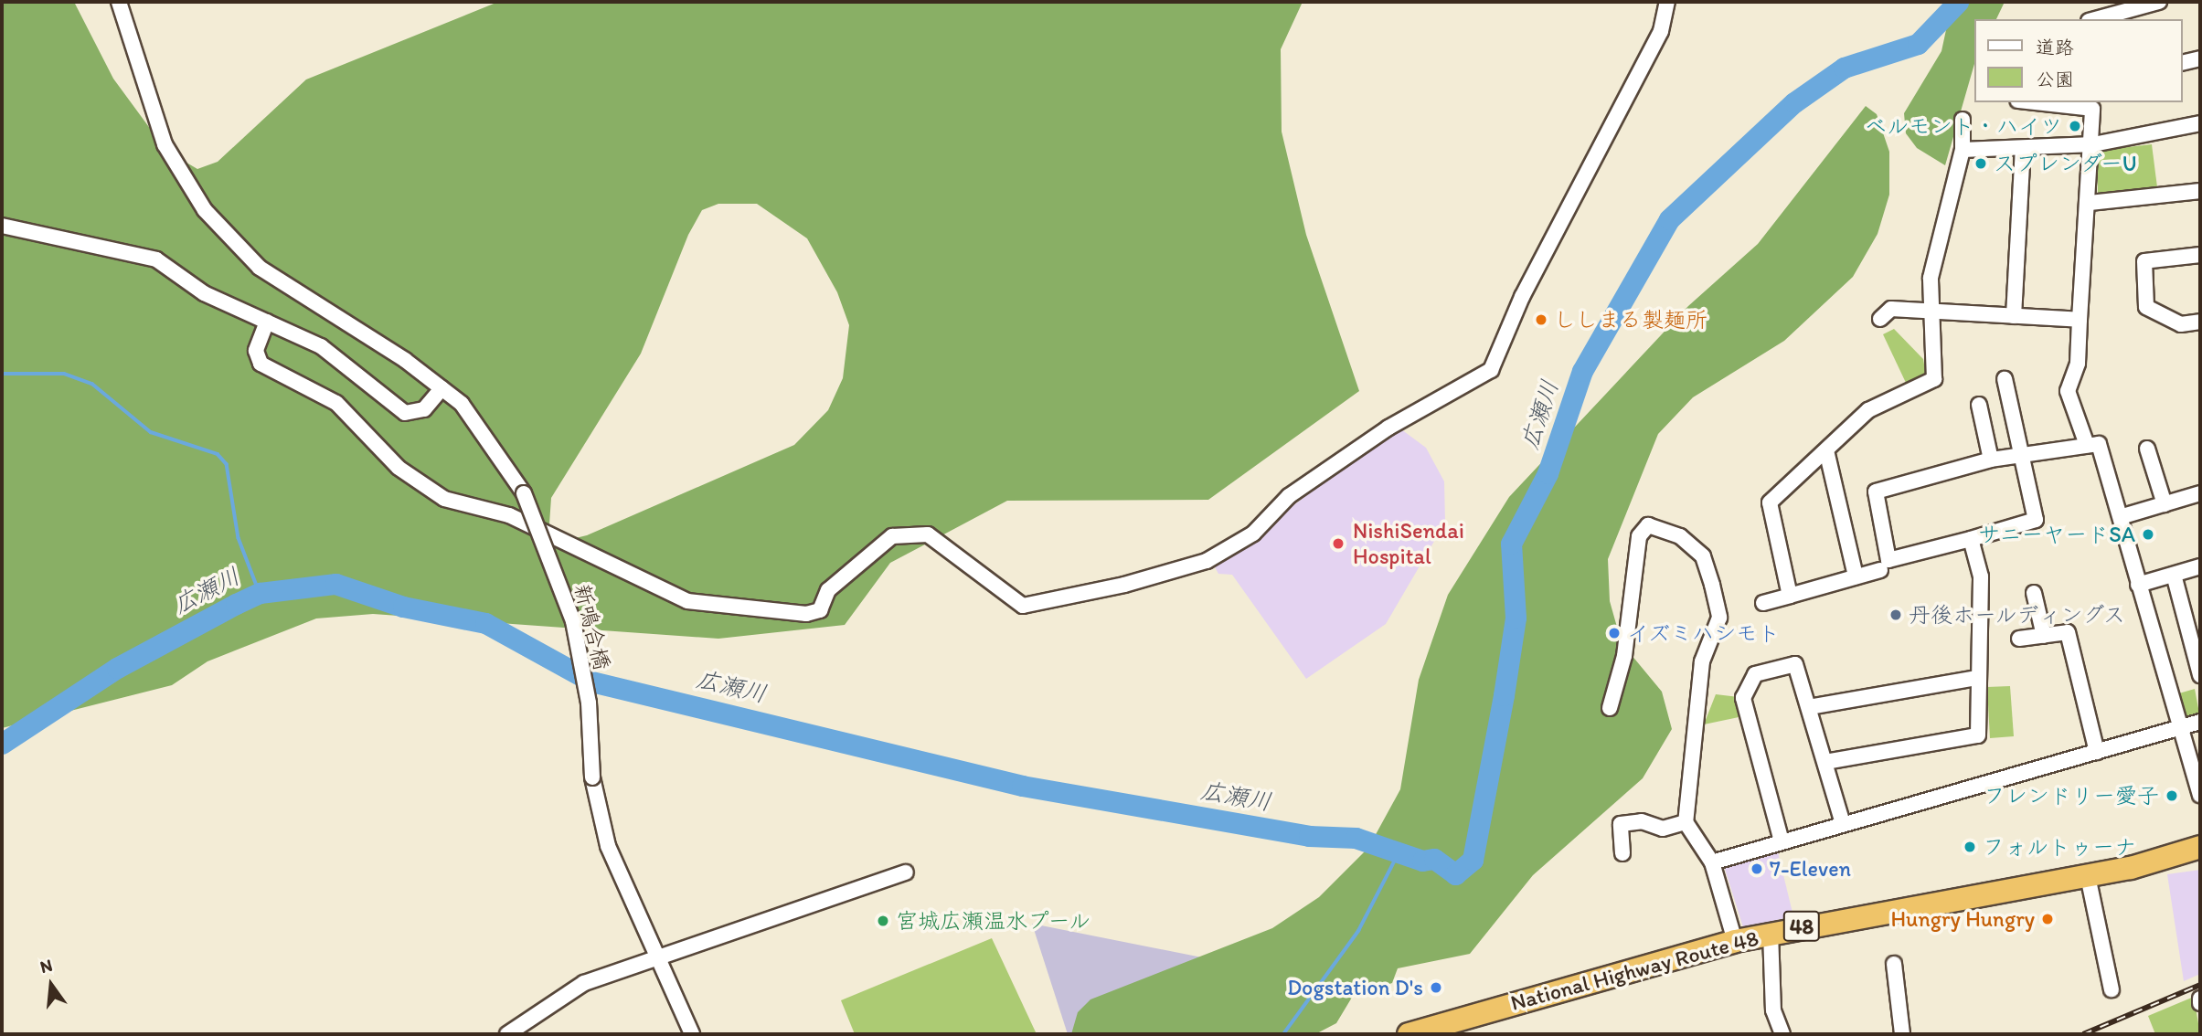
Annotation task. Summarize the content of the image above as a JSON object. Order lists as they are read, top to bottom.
{
  "streets": {
    "highway": ["48", "National Highway Route 48"],
    "street": ["新鳴合橋"]
  },
  "water": ["広瀬川"],
  "places": [
    "ベルモント・ハイツ",
    "スプレンダーU",
    "ししまる製麺所",
    "サニーヤードSA",
    "NishiSendai Hospital",
    "丹後ホールディングス",
    "イズミハシモト",
    "フレンドリー愛子",
    "フォルトゥーナ",
    "7-Eleven",
    "Hungry Hungry",
    "宮城広瀬温水プール",
    "Dogstation D's"
  ],
  "legend": ["道路", "公園"],
  "north": "top"
}
